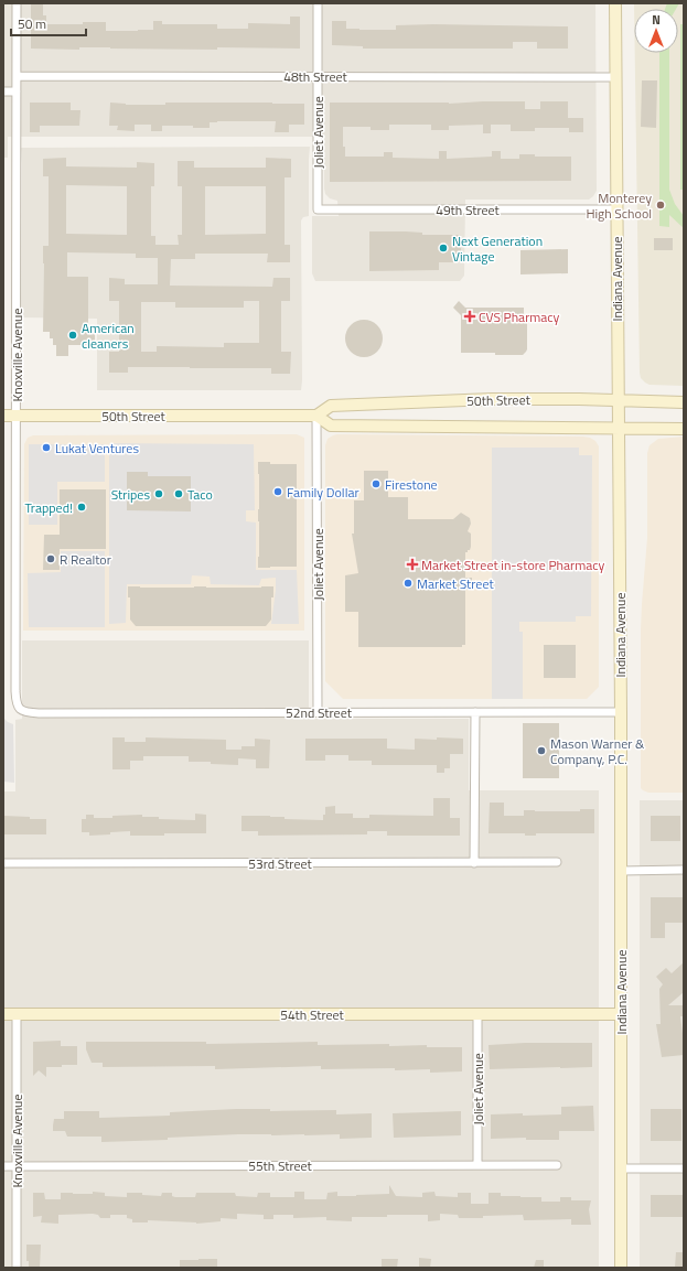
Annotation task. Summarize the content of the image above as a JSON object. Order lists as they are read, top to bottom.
{
  "streets": {
    "main road": ["Indiana Avenue", "50th Street", "54th Street"],
    "street": [
      "48th Street",
      "Joliet Avenue",
      "49th Street",
      "Knoxville Avenue",
      "52nd Street",
      "53rd Street",
      "55th Street"
    ]
  },
  "crossings": [
    ["48th Street", "Joliet Avenue"],
    ["48th Street", "Indiana Avenue"],
    ["48th Street", "Knoxville Avenue"],
    ["Joliet Avenue", "49th Street"],
    ["Joliet Avenue", "50th Street"],
    ["Joliet Avenue", "52nd Street"],
    ["Joliet Avenue", "54th Street"],
    ["Joliet Avenue", "55th Street"],
    ["49th Street", "Indiana Avenue"],
    ["Indiana Avenue", "50th Street"],
    ["Indiana Avenue", "52nd Street"],
    ["Indiana Avenue", "54th Street"],
    ["Knoxville Avenue", "50th Street"],
    ["Knoxville Avenue", "52nd Street"],
    ["Knoxville Avenue", "54th Street"],
    ["Knoxville Avenue", "55th Street"]
  ],
  "places": {
    "other": [
      "Monterey High School",
      "Next Generation Vintage",
      "American cleaners",
      "Lukat Ventures",
      "Firestone",
      "Family Dollar",
      "Stripes",
      "Taco",
      "Trapped!",
      "R Realtor",
      "Market Street",
      "Mason Warner & Company, P.C."
    ],
    "health": ["CVS Pharmacy", "Market Street in-store Pharmacy"]
  },
  "scale_bar": "50 m",
  "north": "top"
}
